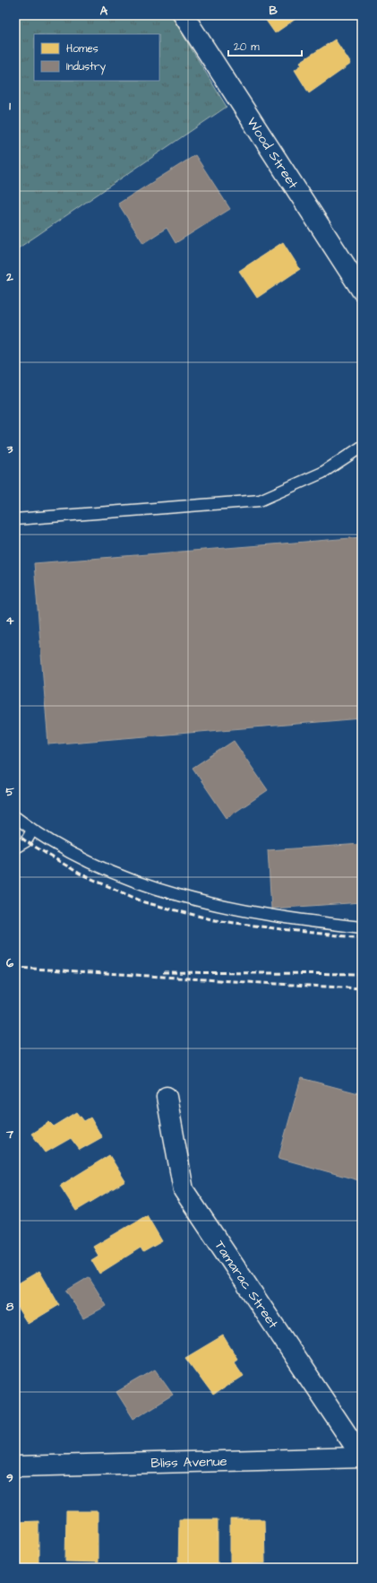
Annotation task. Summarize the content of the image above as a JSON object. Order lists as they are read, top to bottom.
{
  "streets": {
    "street": ["Wood Street", "Tamarac Street", "Bliss Avenue"]
  },
  "crossings": [
    ["Tamarac Street", "Bliss Avenue"]
  ],
  "legend": ["Homes", "Industry"],
  "scale_bar": "20 m",
  "grid": {
    "columns": ["A", "B"],
    "rows": [
      "1",
      "2",
      "3",
      "4",
      "5",
      "6",
      "7",
      "8",
      "9"
    ]
  }
}
